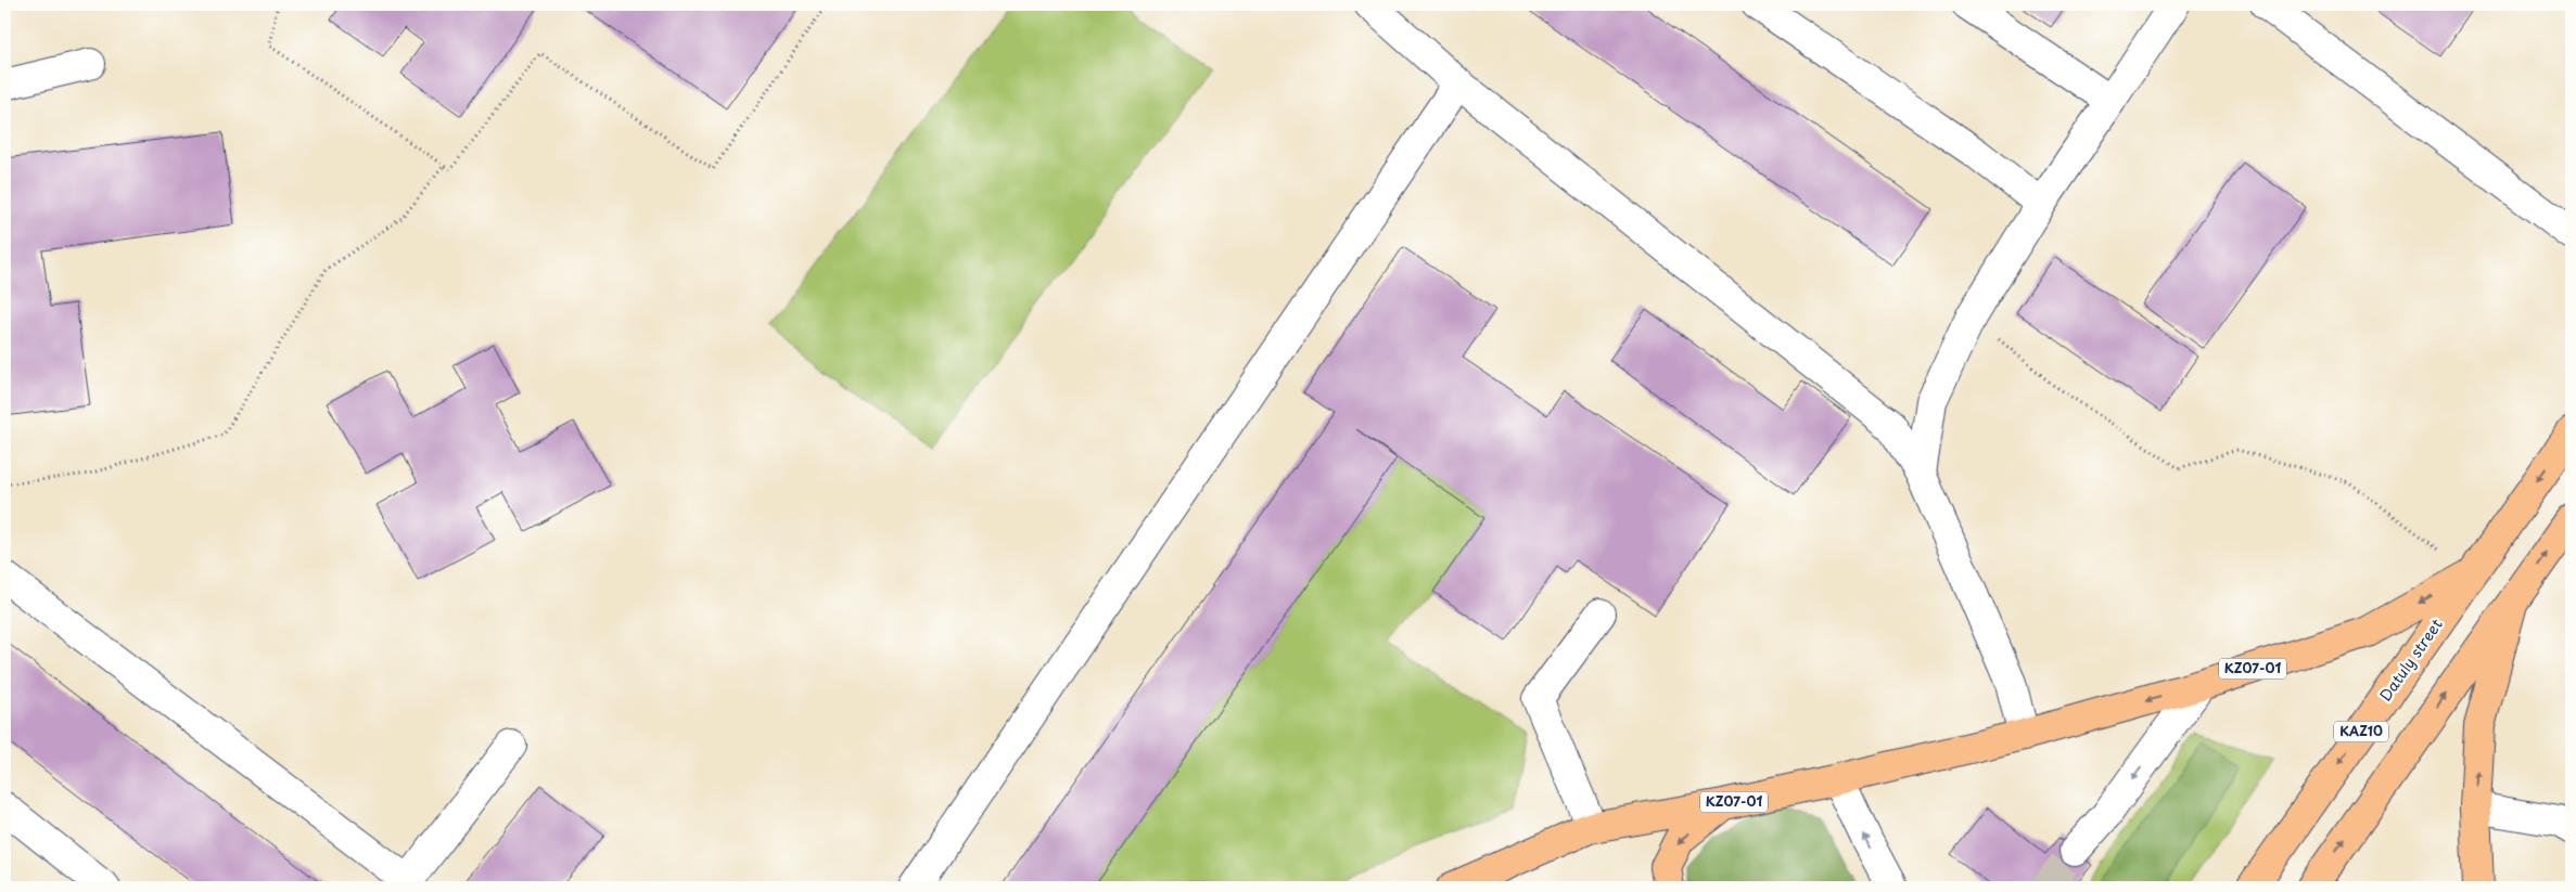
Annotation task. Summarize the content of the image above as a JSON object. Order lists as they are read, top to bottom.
{
  "streets": {
    "main road": ["Datuly street", "KZ07-01", "KAZ10"]
  },
  "crossings": [
    ["Datuly street", "KZ07-01"]
  ]
}
